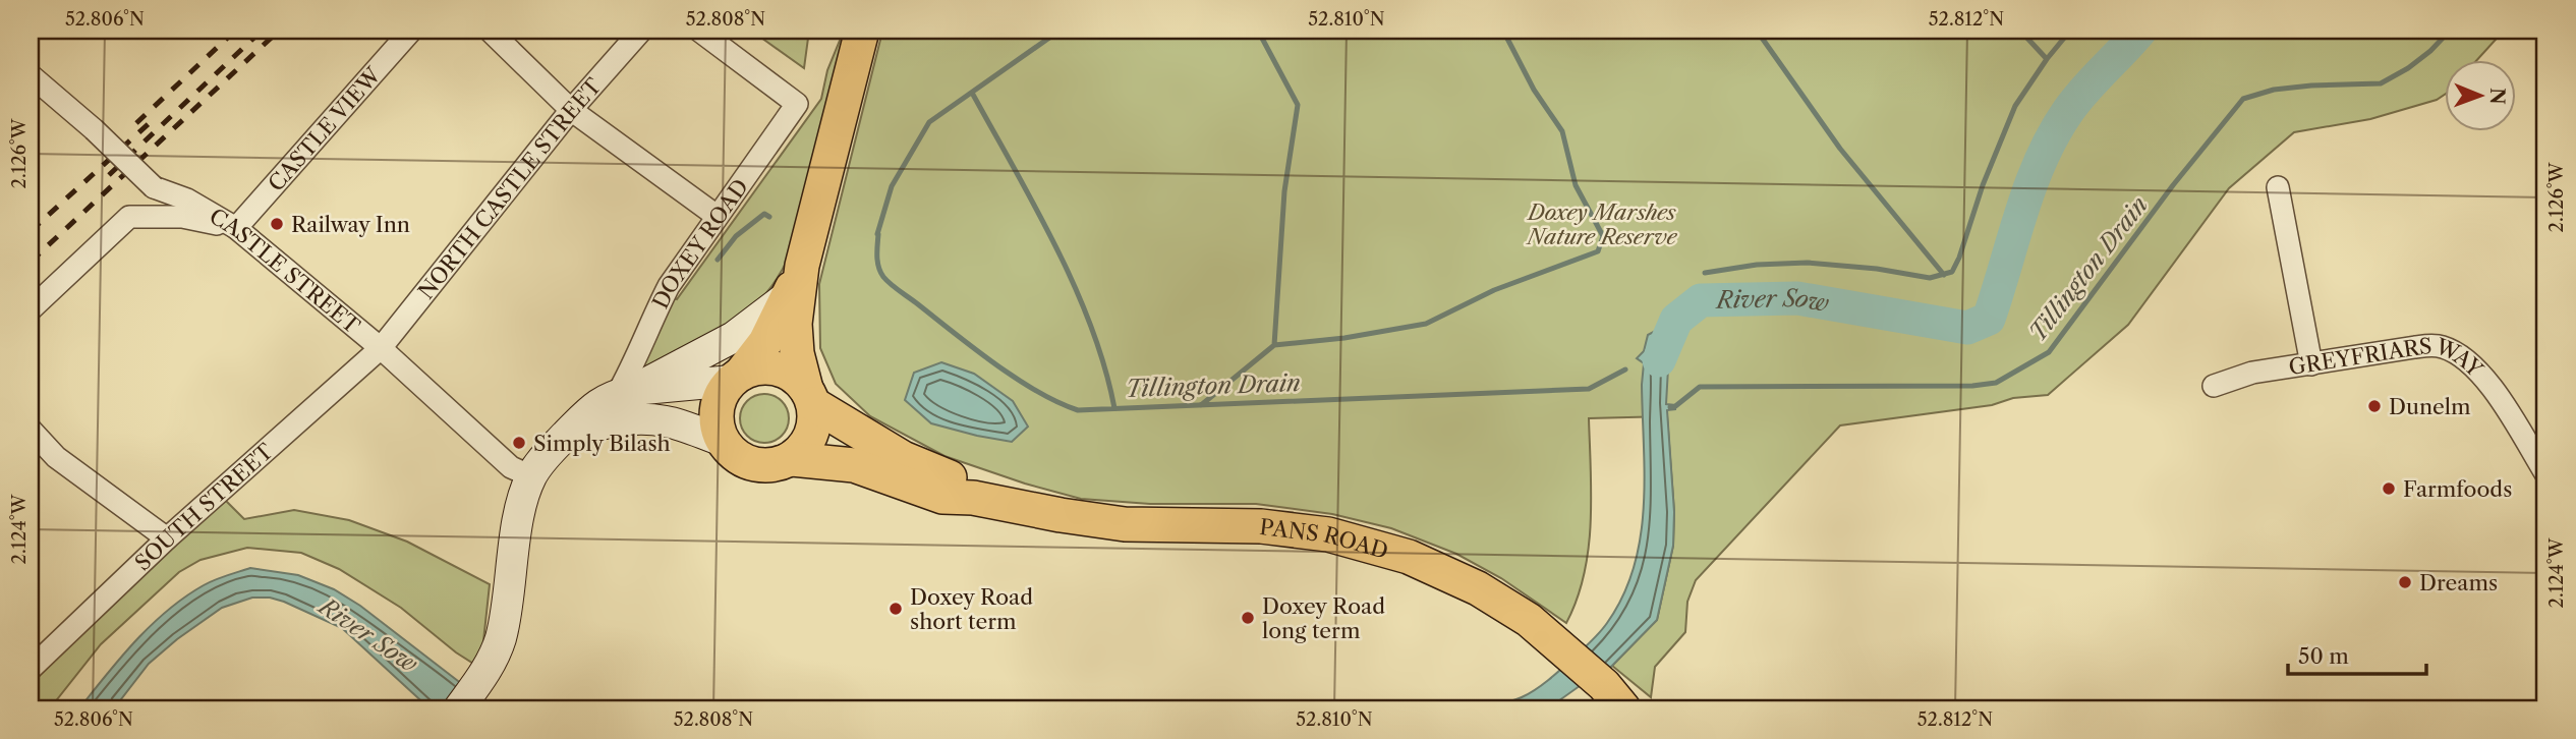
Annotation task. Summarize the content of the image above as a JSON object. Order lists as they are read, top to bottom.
{
  "streets": {
    "main road": ["PANS ROAD"],
    "street": [
      "CASTLE VIEW",
      "NORTH CASTLE STREET",
      "DOXEY ROAD",
      "CASTLE STREET",
      "GREYFRIARS WAY",
      "SOUTH STREET"
    ]
  },
  "crossings": [
    ["CASTLE VIEW", "CASTLE STREET"],
    ["NORTH CASTLE STREET", "CASTLE STREET"],
    ["NORTH CASTLE STREET", "SOUTH STREET"],
    ["CASTLE STREET", "SOUTH STREET"]
  ],
  "water": ["Tillington Drain", "River Sow"],
  "parks": ["Doxey Marshes Nature Reserve"],
  "places": [
    "Railway Inn",
    "Dunelm",
    "Simply Bilash",
    "Farmfoods",
    "Dreams",
    "Doxey Road short term",
    "Doxey Road long term"
  ],
  "scale_bar": "50 m",
  "north": "right",
  "coordinates": [
    "52.806°N",
    "52.808°N",
    "52.810°N",
    "52.812°N",
    "2.126°W",
    "2.124°W"
  ]
}
